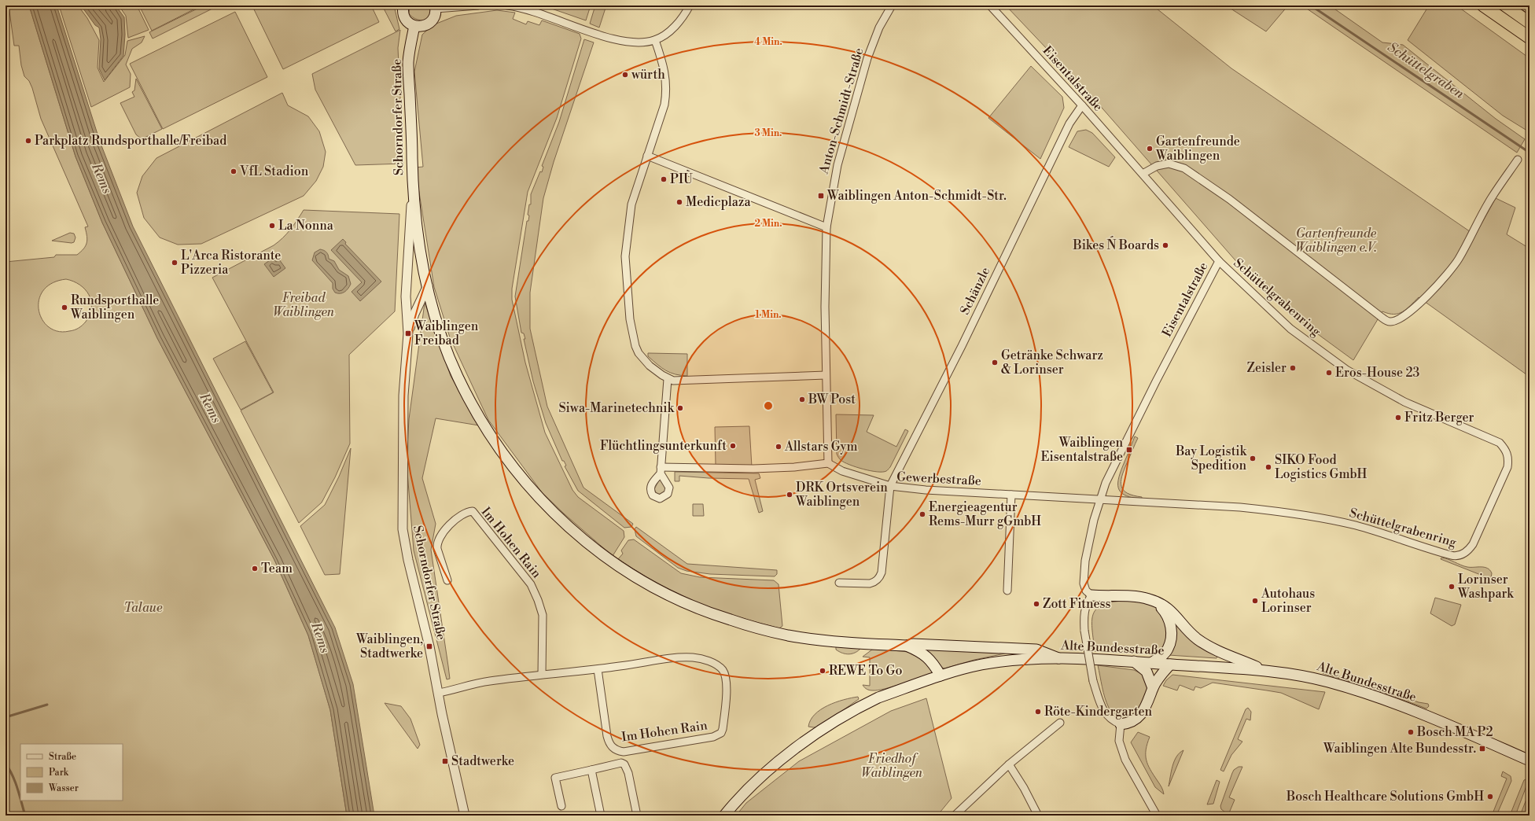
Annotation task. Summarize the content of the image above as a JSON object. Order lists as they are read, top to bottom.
{
  "streets": {
    "main road": ["Schorndorfer Straße", "Alte Bundesstraße"],
    "street": [
      "Eisentalstraße",
      "Anton-Schmidt-Straße",
      "Schänzle",
      "Schüttelgrabenring",
      "Gewerbestraße",
      "Im Hohen Rain"
    ]
  },
  "crossings": [
    ["Eisentalstraße", "Schänzle"],
    ["Eisentalstraße", "Schüttelgrabenring"],
    ["Eisentalstraße", "Gewerbestraße"],
    ["Schorndorfer Straße", "Im Hohen Rain"],
    ["Schänzle", "Gewerbestraße"],
    ["Schüttelgrabenring", "Gewerbestraße"]
  ],
  "water": ["Schüttelgraben", "Rems"],
  "parks": [
    "Gartenfreunde Waiblingen e.V.",
    "Freibad Waiblingen",
    "Talaue",
    "Friedhof Waiblingen"
  ],
  "places": {
    "other": [
      "würth",
      "Parkplatz Rundsporthalle/Freibad",
      "Gartenfreunde Waiblingen",
      "VfL Stadion",
      "PIÙ",
      "Medicplaza",
      "La Nonna",
      "Bikes Ń Boards",
      "L'Arca Ristorante Pizzeria",
      "Rundsporthalle Waiblingen",
      "Getränke Schwarz & Lorinser",
      "Zeisler",
      "Eros-House 23",
      "BW Post",
      "Siwa-Marinetechnik",
      "Fritz Berger",
      "Flüchtlingsunterkunft",
      "Allstars Gym",
      "Bay Logistik Spedition",
      "SIKO Food Logistics GmbH",
      "DRK Ortsverein Waiblingen",
      "Energieagentur Rems-Murr gGmbH",
      "Team",
      "Lorinser Washpark",
      "Autohaus Lorinser",
      "Zott Fitness",
      "REWE To Go",
      "Röte-Kindergarten",
      "Bosch MA P2",
      "Bosch Healthcare Solutions GmbH"
    ],
    "transit": [
      "Waiblingen Anton-Schmidt-Str.",
      "Waiblingen Freibad",
      "Waiblingen Eisentalstraße",
      "Waiblingen, Stadtwerke",
      "Waiblingen Alte Bundesstr.",
      "Stadtwerke"
    ]
  },
  "legend": ["Straße", "Park", "Wasser"],
  "rings": [
    "4 Min.",
    "3 Min.",
    "2 Min.",
    "1 Min."
  ]
}
